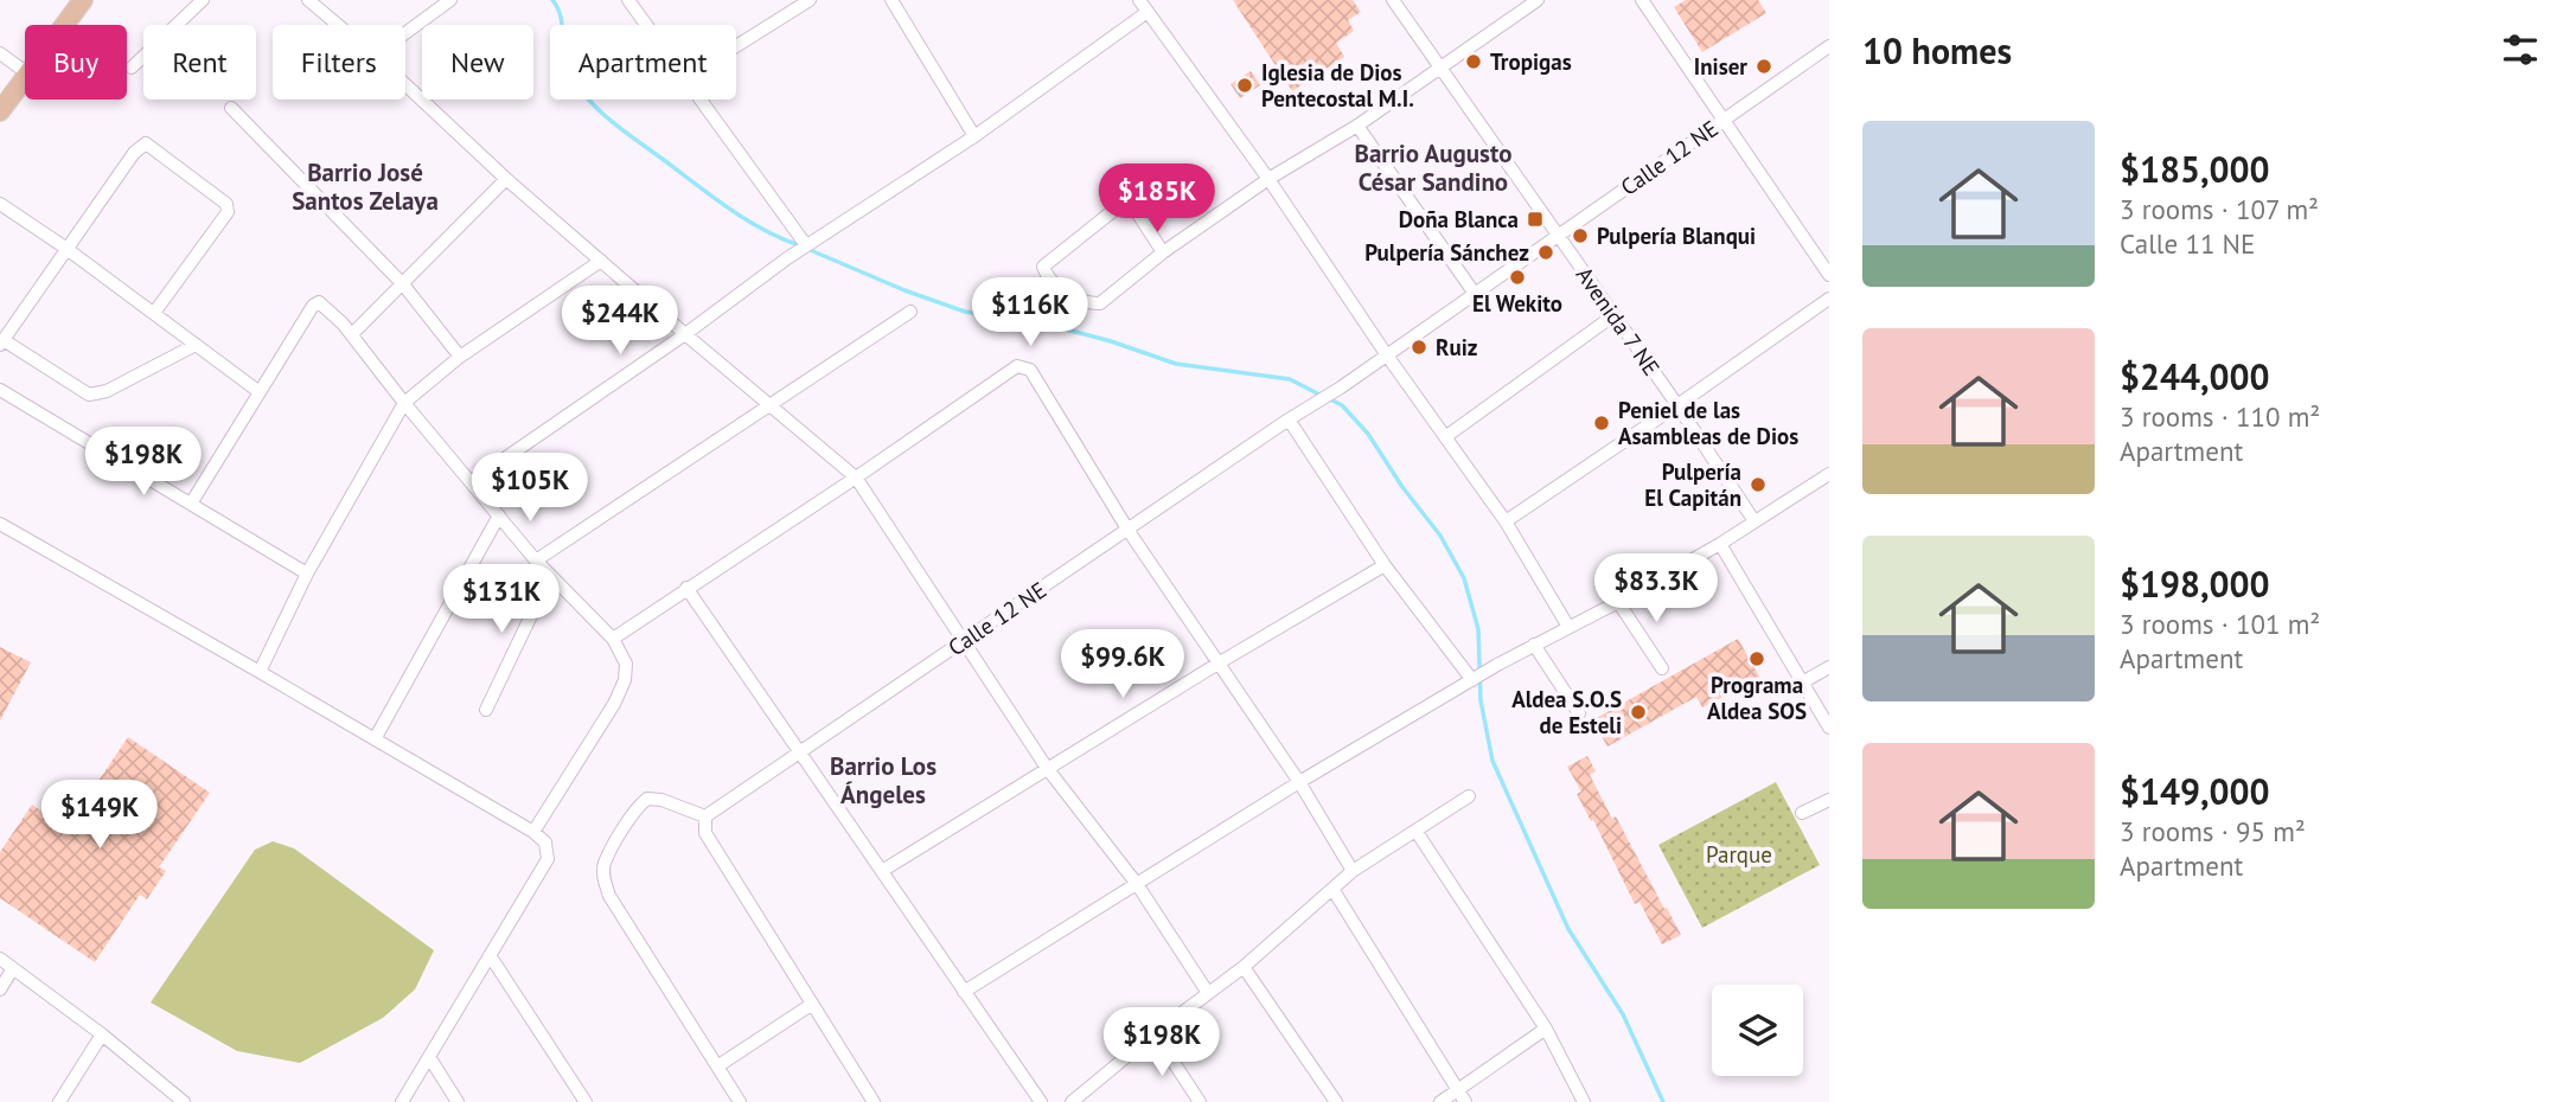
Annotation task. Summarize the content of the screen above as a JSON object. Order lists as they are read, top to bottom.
{
  "streets": {
    "street": ["Calle 12 NE", "Avenida 7 NE"]
  },
  "crossings": [
    ["Calle 12 NE", "Avenida 7 NE"]
  ],
  "districts": ["Barrio Augusto César Sandino", "Barrio José Santos Zelaya", "Barrio Los Ángeles"],
  "parks": ["Parque"],
  "places": {
    "other": [
      "Tropigas",
      "Iniser",
      "Iglesia de Dios Pentecostal M.I.",
      "Pulpería Blanqui",
      "Pulpería Sánchez",
      "El Wekito",
      "Ruiz",
      "Peniel de las Asambleas de Dios",
      "Pulpería El Capitán",
      "Programa Aldea SOS",
      "Aldea S.O.S de Esteli"
    ],
    "transit": ["Doña Blanca"]
  },
  "page": {
    "heading": "10 homes",
    "chip": [
      "Buy",
      "Rent",
      "Filters",
      "New",
      "Apartment"
    ],
    "list": [
      {
        "name": "$185,000",
        "note": "3 rooms · 107 m² · Calle 11 NE"
      },
      {
        "name": "$244,000",
        "note": "3 rooms · 110 m² · Apartment"
      },
      {
        "name": "$198,000",
        "note": "3 rooms · 101 m² · Apartment"
      },
      {
        "name": "$149,000",
        "note": "3 rooms · 95 m² · Apartment"
      }
    ],
    "price": [
      "$185K",
      "$116K",
      "$244K",
      "$198K",
      "$105K",
      "$83.3K",
      "$131K",
      "$99.6K",
      "$149K",
      "$198K"
    ]
  }
}
